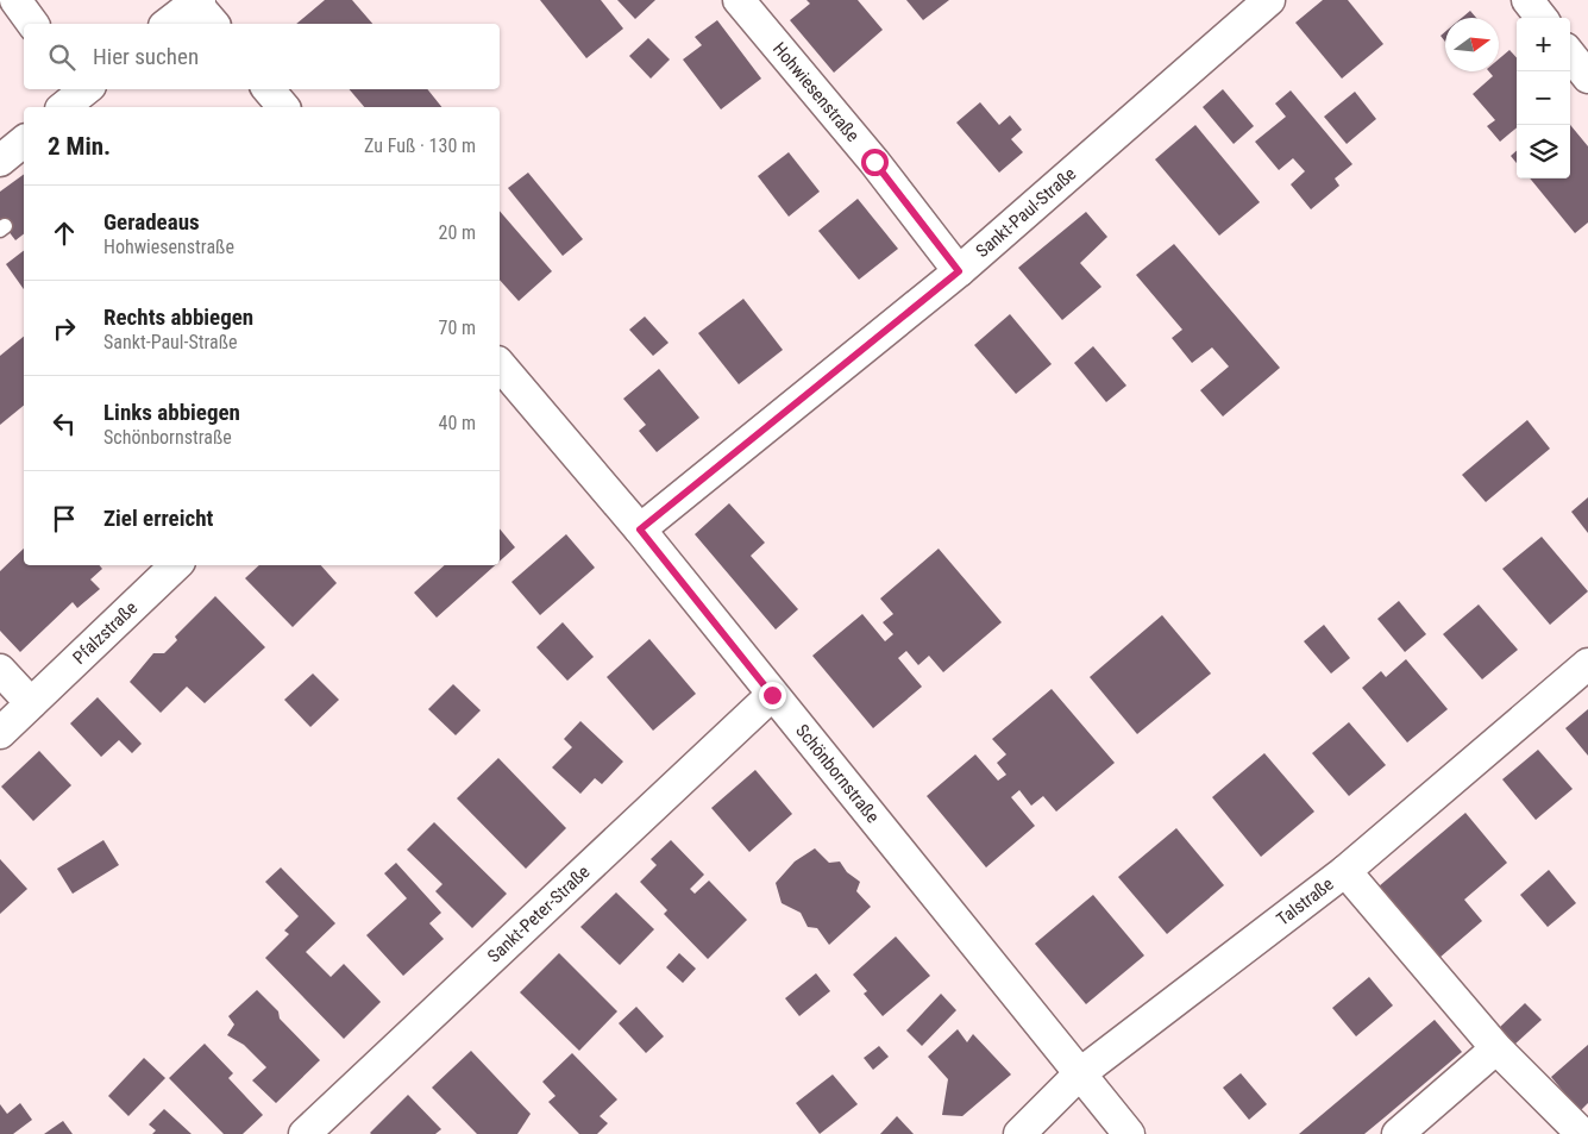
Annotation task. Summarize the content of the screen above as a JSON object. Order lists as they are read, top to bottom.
{
  "streets": {
    "street": [
      "Hohwiesenstraße",
      "Sankt-Paul-Straße",
      "Pfalzstraße",
      "Schönbornstraße",
      "Talstraße",
      "Sankt-Peter-Straße"
    ]
  },
  "crossings": [
    ["Hohwiesenstraße", "Sankt-Paul-Straße"],
    ["Sankt-Paul-Straße", "Schönbornstraße"],
    ["Schönbornstraße", "Talstraße"],
    ["Schönbornstraße", "Sankt-Peter-Straße"]
  ],
  "north": "right",
  "page": {
    "map_buttons": ["+", "−"],
    "search": "Hier suchen",
    "heading": ["2 Min.", "Zu Fuß · 130 m"],
    "list": [
      ["Geradeaus", "Hohwiesenstraße", "20 m"],
      ["Rechts abbiegen", "Sankt-Paul-Straße", "70 m"],
      ["Links abbiegen", "Schönbornstraße", "40 m"],
      "Ziel erreicht"
    ]
  }
}
